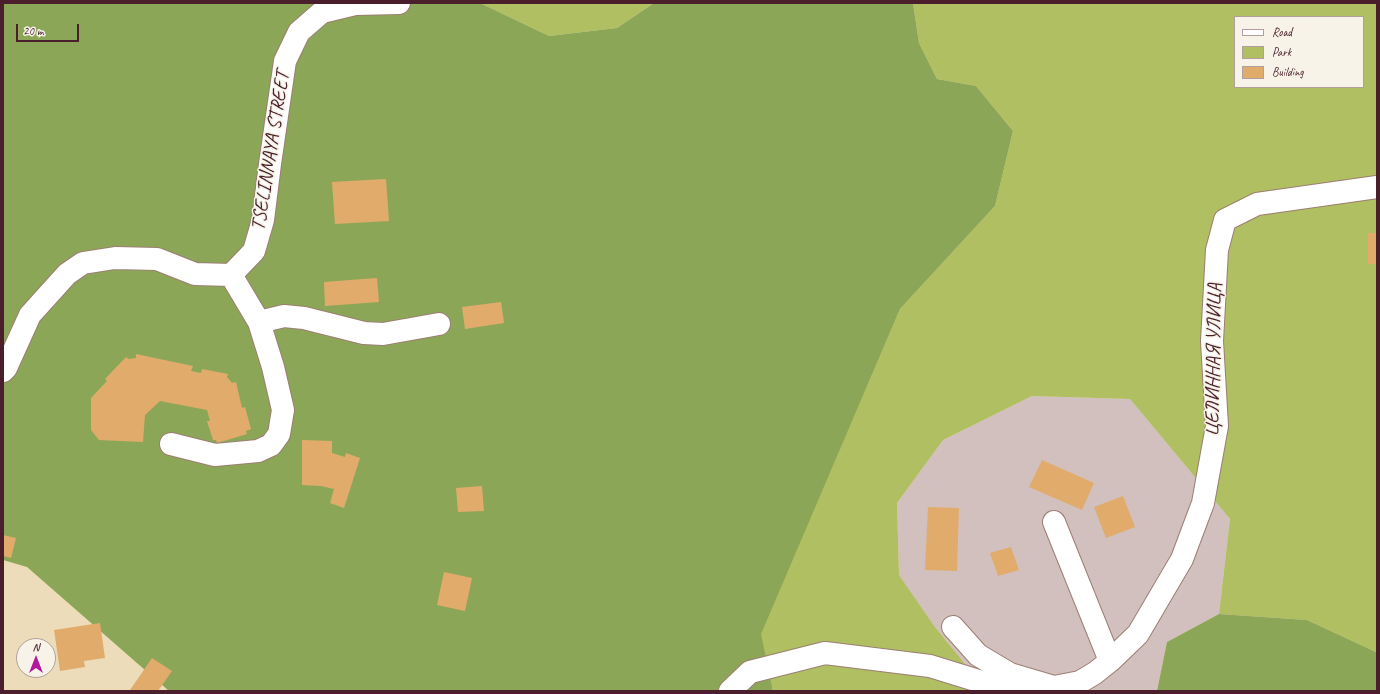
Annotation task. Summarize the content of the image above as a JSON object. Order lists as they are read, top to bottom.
{
  "streets": {
    "street": ["TSELINNAYA STREET", "ЦЕЛИННАЯ УЛИЦА"]
  },
  "legend": ["Road", "Park", "Building"],
  "scale_bar": "20 m",
  "north": "top"
}
